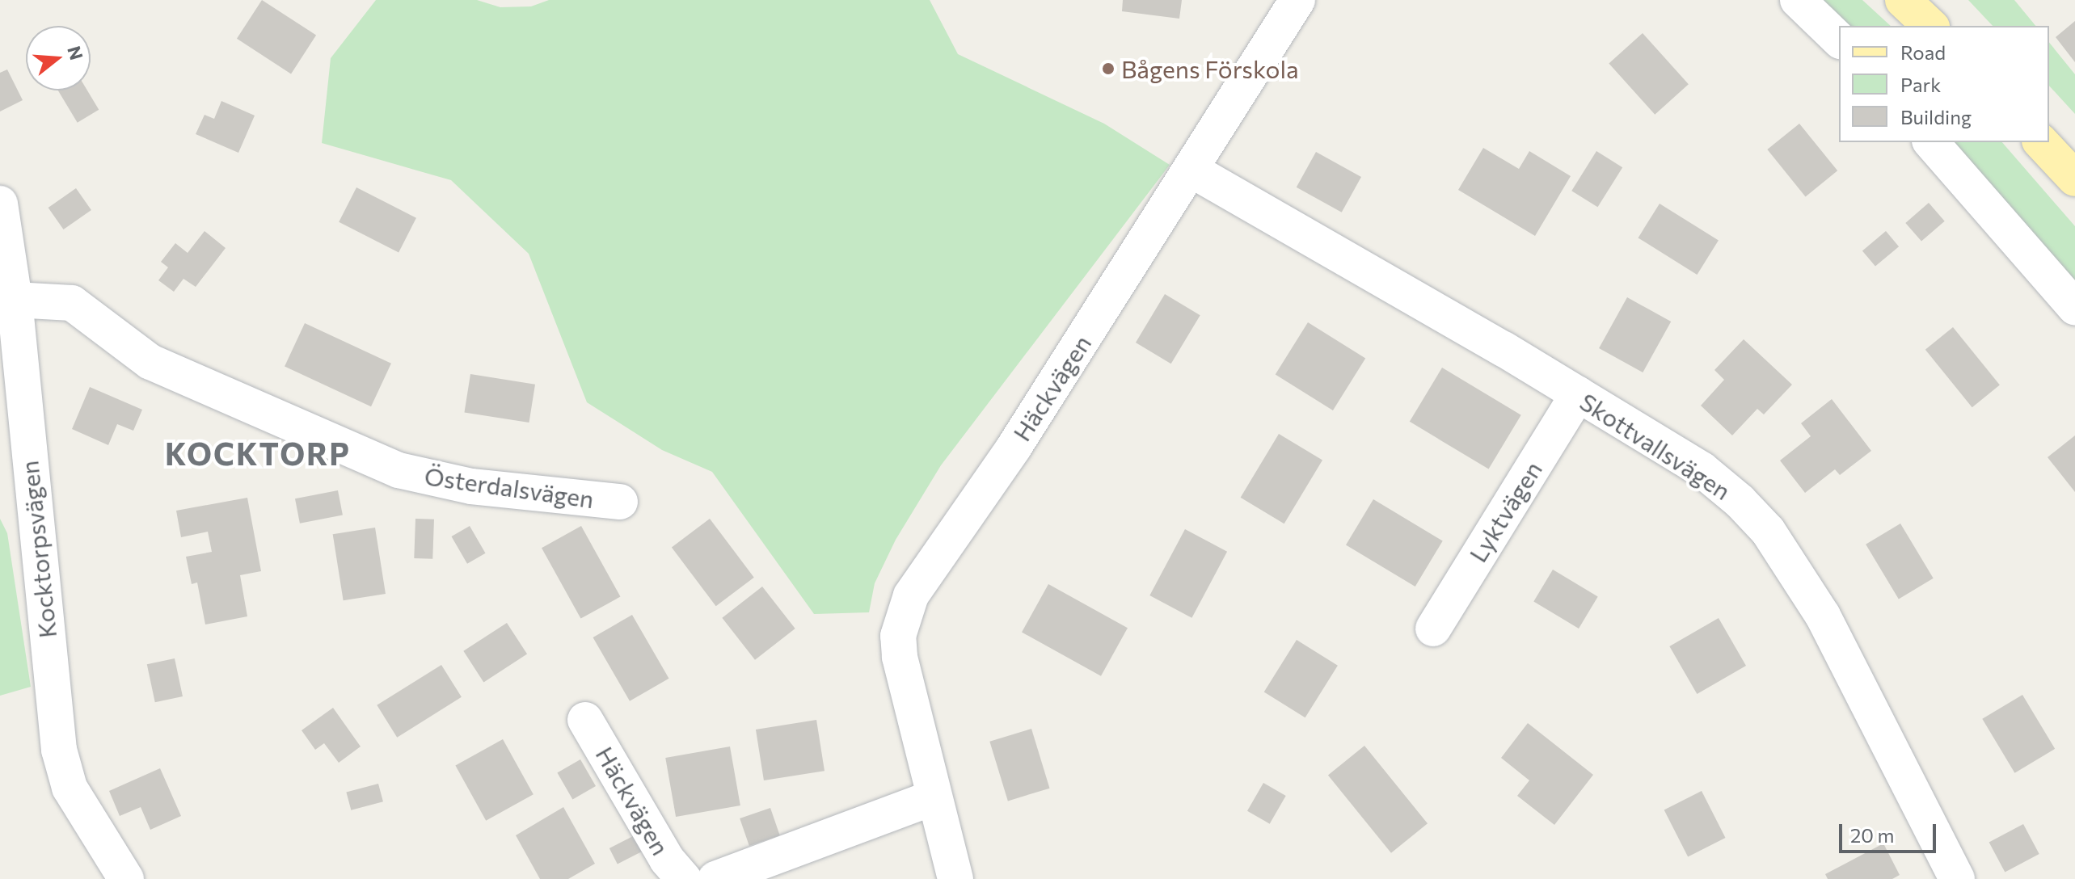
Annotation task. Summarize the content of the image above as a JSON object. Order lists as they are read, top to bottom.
{
  "streets": {
    "street": [
      "Häckvägen",
      "Skottvallsvägen",
      "Österdalsvägen",
      "Lyktvägen",
      "Kocktorpsvägen"
    ]
  },
  "crossings": [
    ["Häckvägen", "Skottvallsvägen"],
    ["Skottvallsvägen", "Lyktvägen"],
    ["Österdalsvägen", "Kocktorpsvägen"]
  ],
  "districts": ["KOCKTORP"],
  "places": ["Bågens Förskola"],
  "legend": ["Road", "Park", "Building"],
  "scale_bar": "20 m",
  "north": "right"
}
